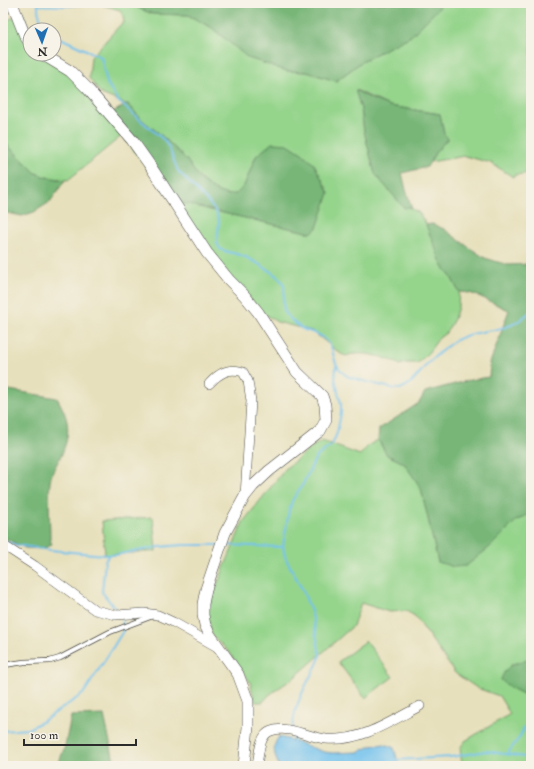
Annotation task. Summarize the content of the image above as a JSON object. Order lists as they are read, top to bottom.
{
  "scale_bar": "100 m",
  "north": "bottom"
}
